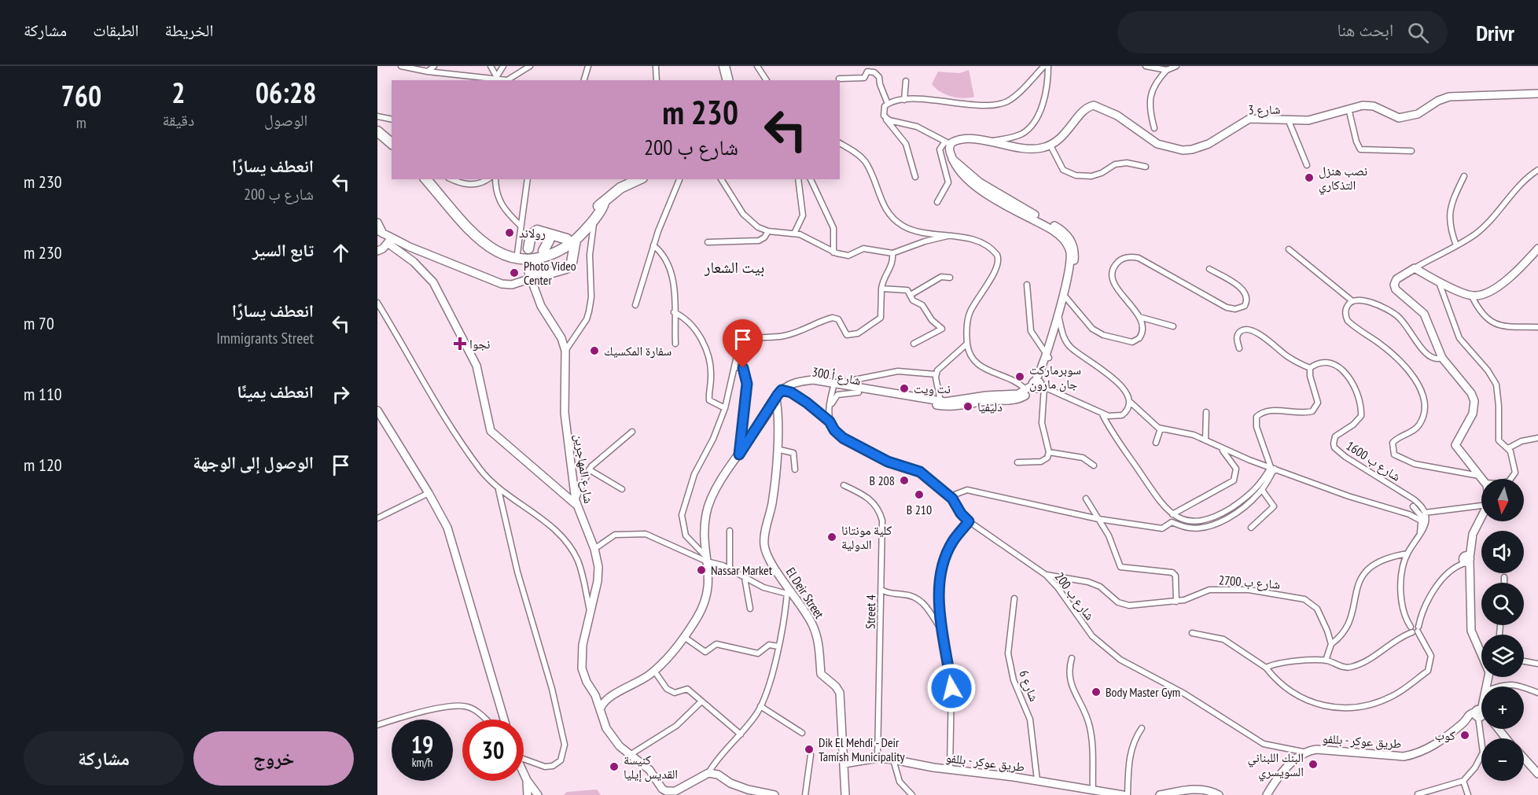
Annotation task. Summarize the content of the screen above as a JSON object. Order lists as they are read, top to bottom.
{
  "streets": {
    "street": [
      "شارع 3",
      "شارع أ 300",
      "شارع ب 1600",
      "شارع المهاجرين",
      "شارع ب 2700",
      "El Deir Street",
      "شارع ب 200",
      "Street 4",
      "شارع 6",
      "طريق عوكر - بللفو"
    ]
  },
  "crossings": [
    ["شارع أ 300", "شارع ب 200"],
    ["شارع ب 2700", "شارع ب 200"],
    ["El Deir Street", "طريق عوكر - بللفو"],
    ["شارع ب 200", "طريق عوكر - بللفو"],
    ["Street 4", "طريق عوكر - بللفو"],
    ["شارع 6", "طريق عوكر - بللفو"]
  ],
  "districts": ["بيت الشعار"],
  "places": {
    "other": [
      "نصب هنزل التذكاري",
      "رولاند",
      "Photo Video Center",
      "سفارة المكسيك",
      "سوبرماركت جان مارون",
      "نت ويت",
      "دليفيا",
      "B 208",
      "B 210",
      "كلية مونتانا الدولية",
      "Nassar Market",
      "Body Master Gym",
      "كوب",
      "Dik El Mehdi - Deir Tamish Municipality",
      "البنك اللبناني السويسري",
      "كنيسة القديس إيليا"
    ],
    "health": ["نجوا"]
  },
  "north": "bottom",
  "page": {
    "header": "Drivr",
    "search": "ابحث هنا",
    "nav": ["الخريطة", "الطبقات", "مشاركة"],
    "eta": [
      "06:28",
      "الوصول",
      "2",
      "دقيقة",
      "760",
      "m"
    ],
    "turn": ["230 m", "شارع ب 200"],
    "list": [
      {
        "name": "انعطف يسارًا",
        "note": "شارع ب 200",
        "value": "230 m"
      },
      {
        "name": "تابع السير",
        "value": "230 m"
      },
      {
        "name": "انعطف يسارًا",
        "note": "Immigrants Street",
        "value": "70 m"
      },
      {
        "name": "انعطف يمينًا",
        "value": "110 m"
      },
      {
        "name": "الوصول إلى الوجهة",
        "value": "120 m"
      }
    ],
    "map_buttons": ["+", "−"],
    "speed": "19 km/h",
    "limit": "30",
    "buttons": ["خروج", "مشاركة"]
  }
}
